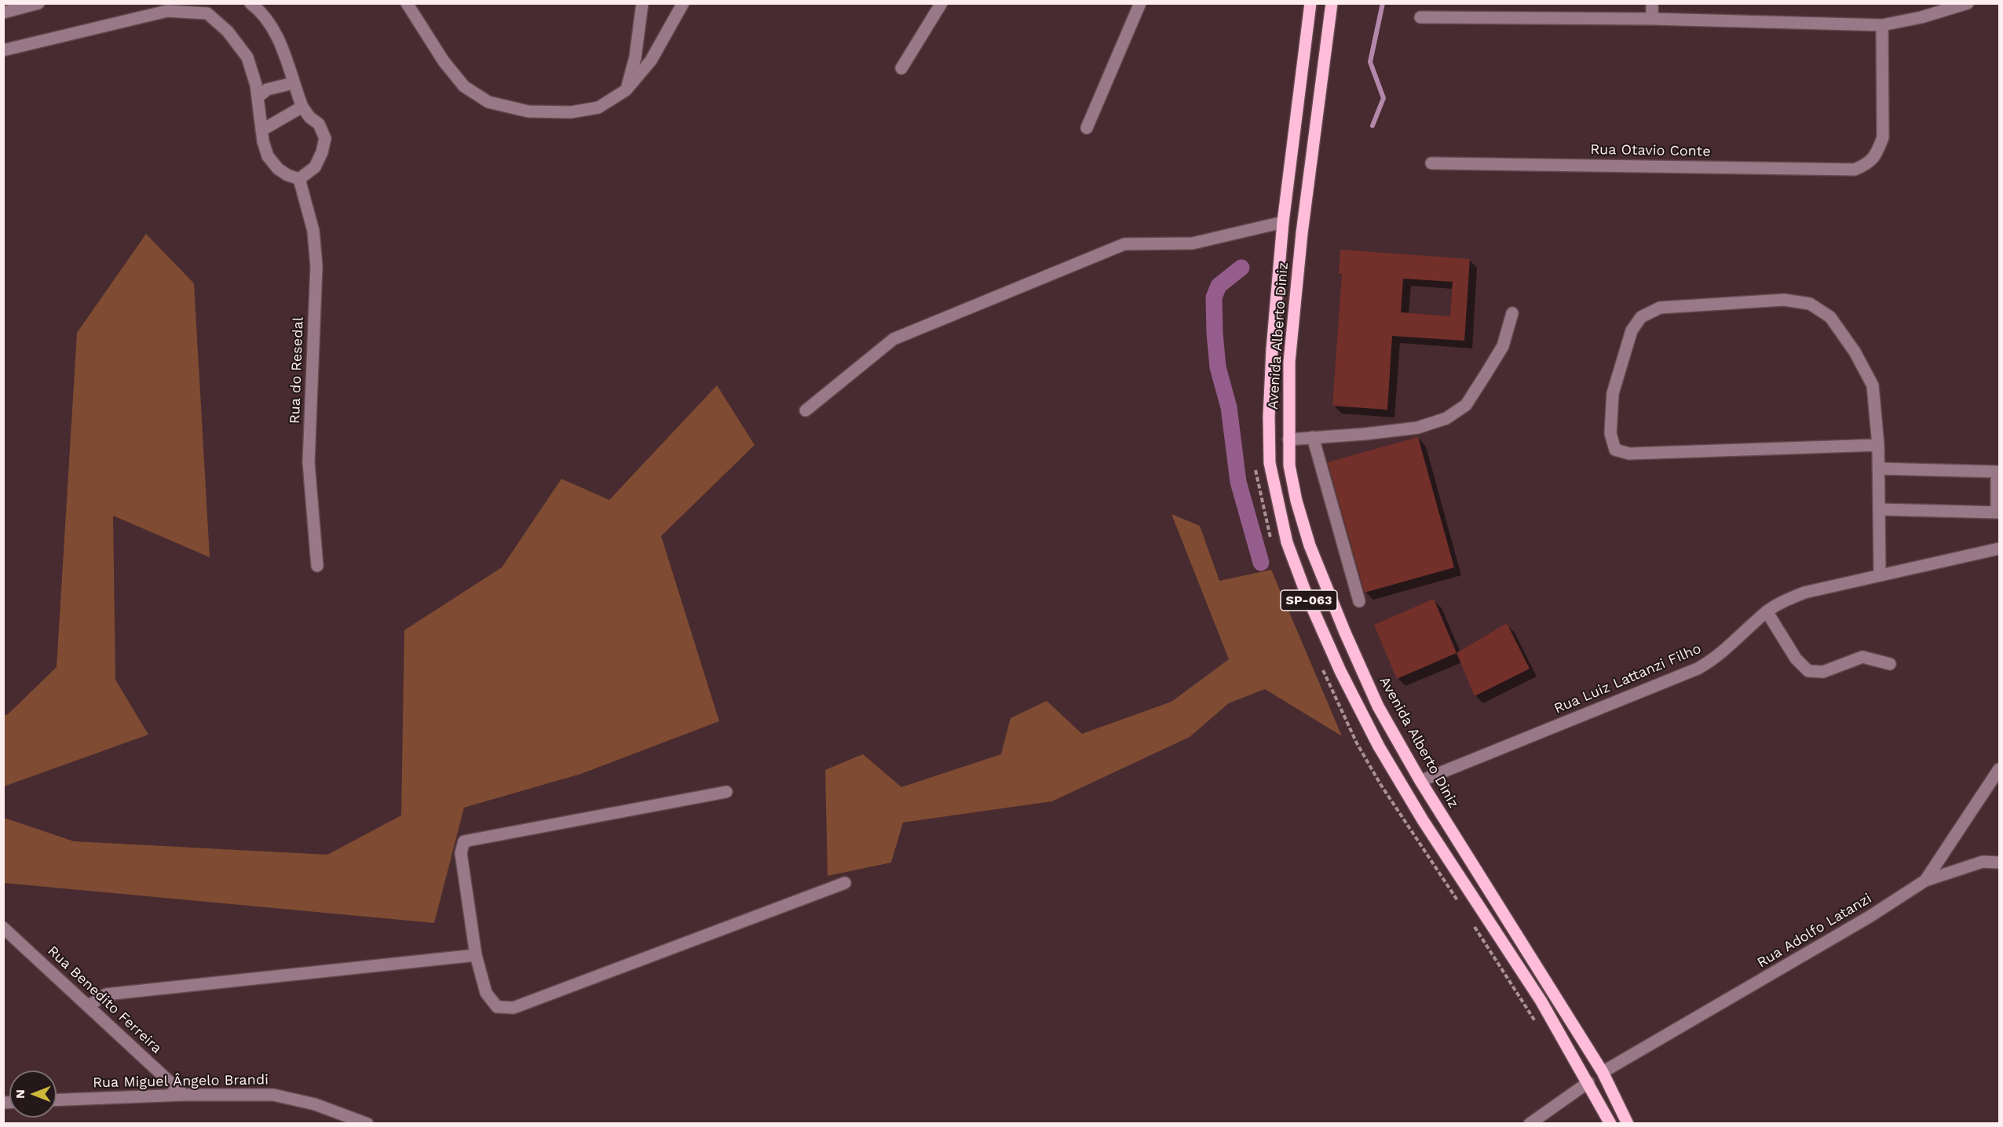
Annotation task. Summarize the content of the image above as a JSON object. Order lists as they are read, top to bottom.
{
  "streets": {
    "main road": ["Avenida Alberto Diniz", "SP-063"],
    "street": [
      "Rua Otavio Conte",
      "Rua do Resedal",
      "Rua Luiz Lattanzi Filho",
      "Rua Adolfo Latanzi",
      "Rua Benedito Ferreira",
      "Rua Miguel Ângelo Brandi"
    ]
  },
  "crossings": [
    ["Avenida Alberto Diniz", "Rua Luiz Lattanzi Filho"],
    ["Avenida Alberto Diniz", "Rua Adolfo Latanzi"],
    ["Rua Benedito Ferreira", "Rua Miguel Ângelo Brandi"]
  ],
  "north": "left"
}
